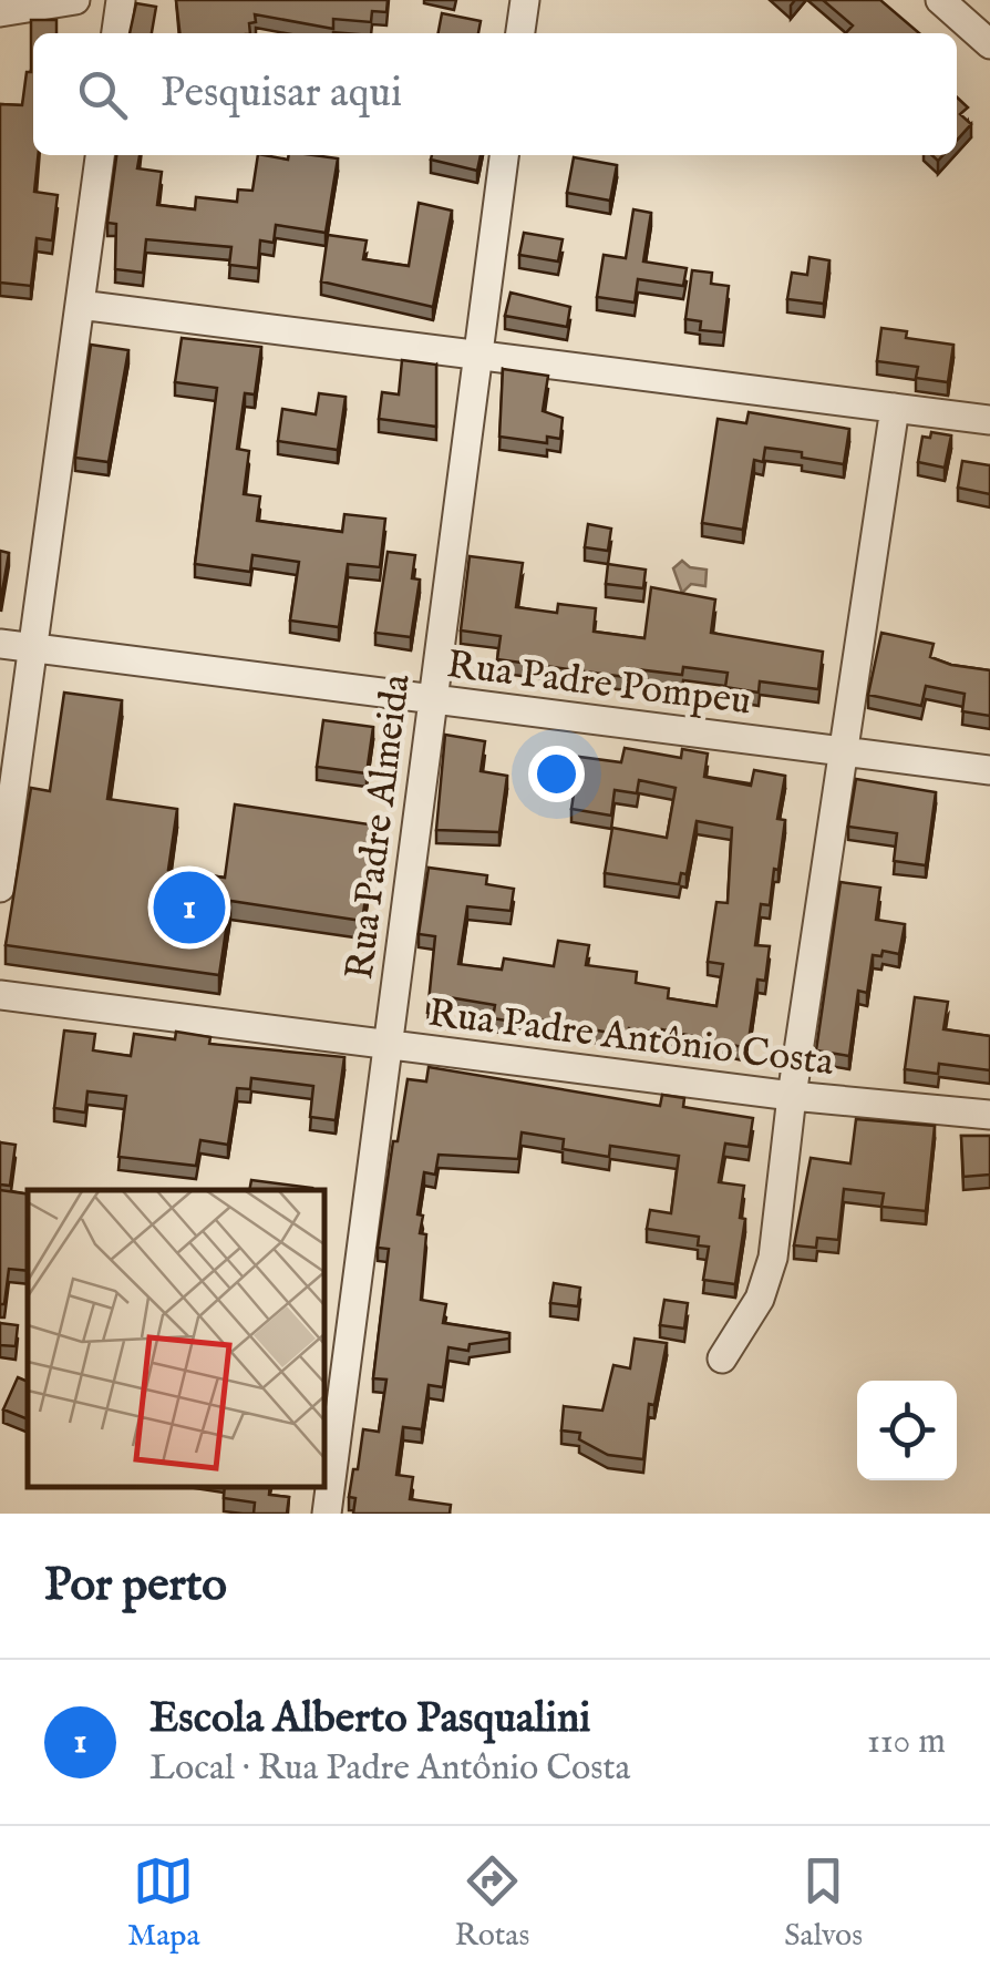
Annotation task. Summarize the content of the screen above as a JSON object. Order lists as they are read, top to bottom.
{
  "streets": {
    "street": ["Rua Padre Pompeu", "Rua Padre Almeida", "Rua Padre Antônio Costa"]
  },
  "crossings": [
    ["Rua Padre Pompeu", "Rua Padre Almeida"],
    ["Rua Padre Almeida", "Rua Padre Antônio Costa"]
  ],
  "page": {
    "search": "Pesquisar aqui",
    "pins": "1",
    "heading": "Por perto",
    "list": [
      {
        "mark": "1",
        "name": "Escola Alberto Pasqualini",
        "note": "Local · Rua Padre Antônio Costa",
        "value": "110 m"
      }
    ],
    "nav": ["Mapa", "Rotas", "Salvos"]
  }
}
